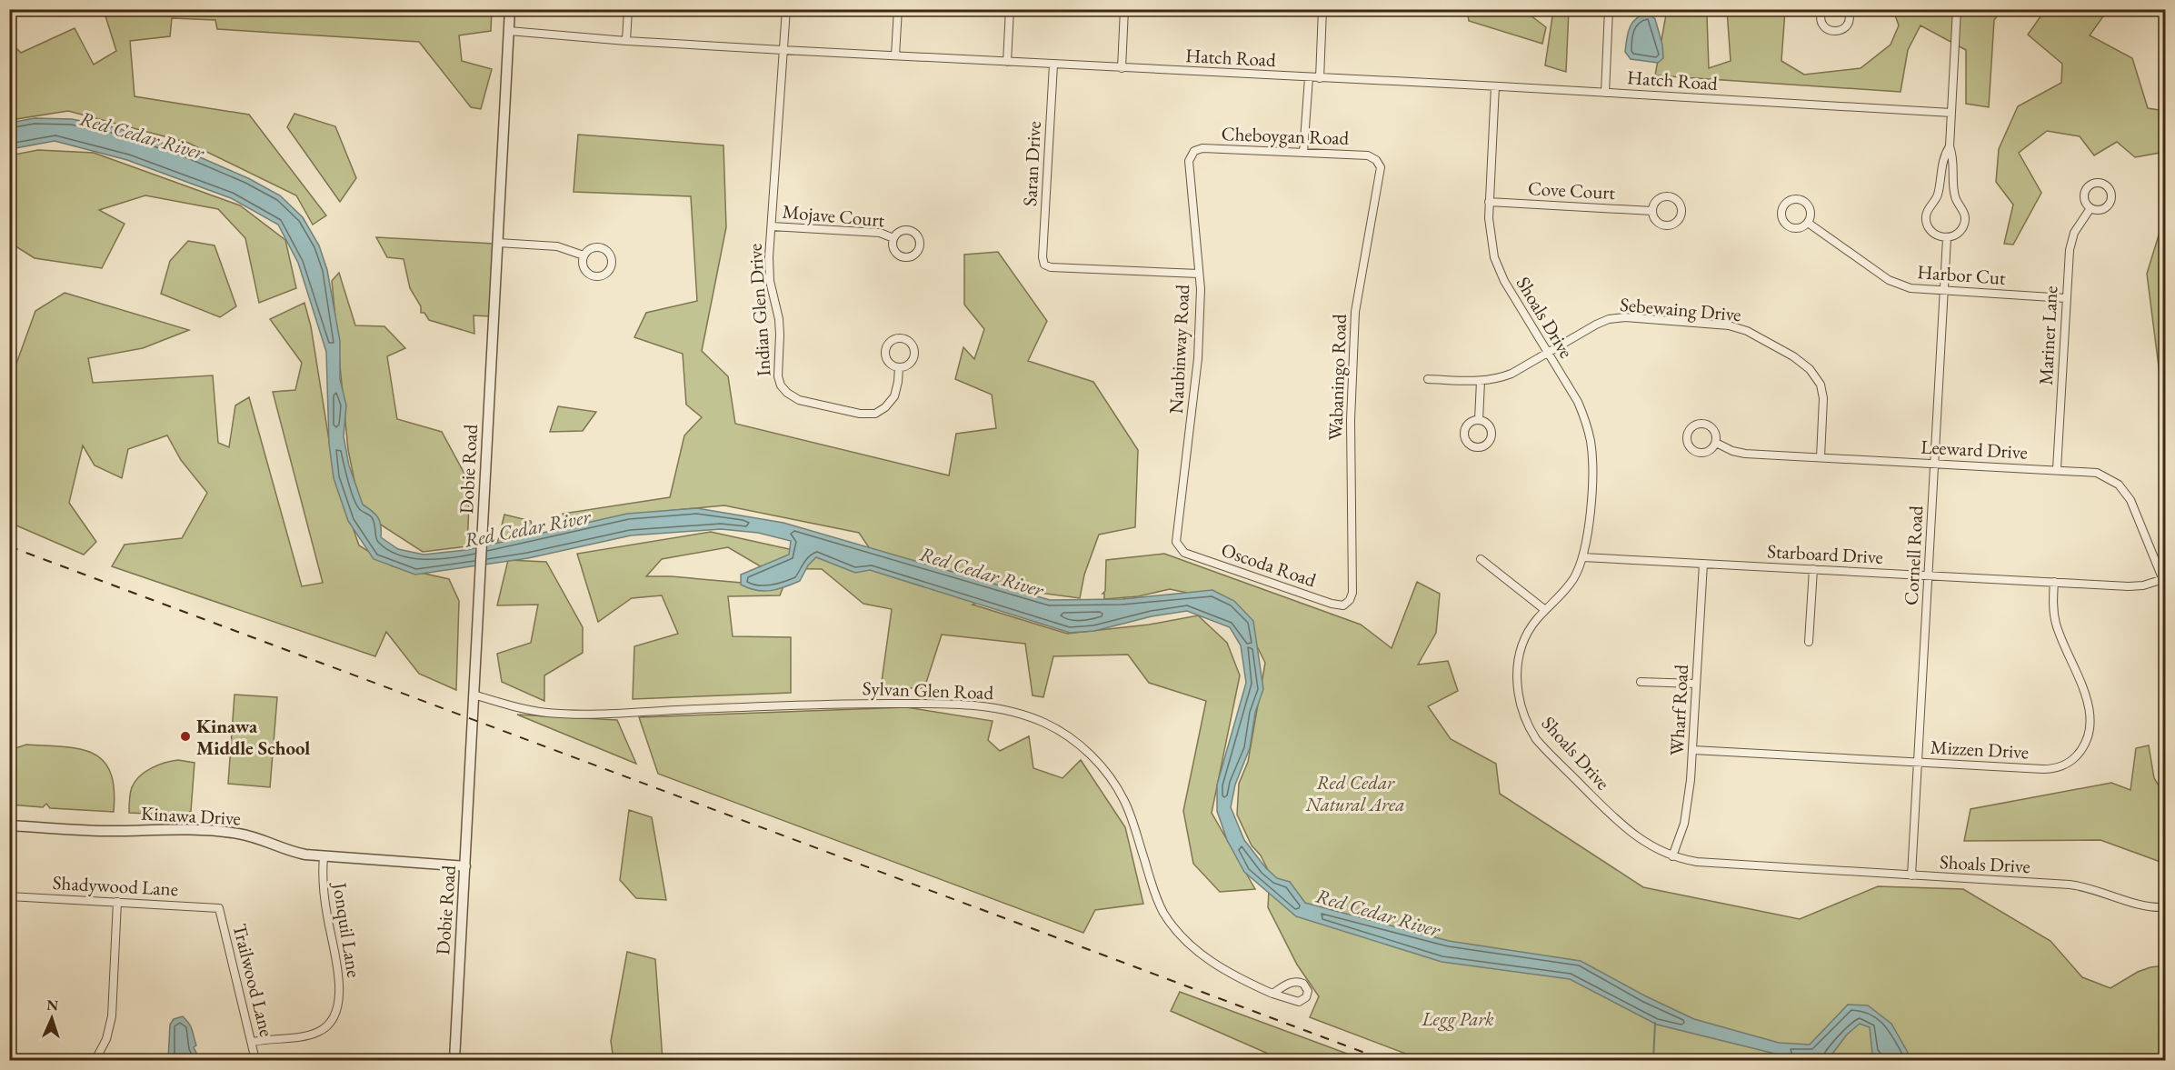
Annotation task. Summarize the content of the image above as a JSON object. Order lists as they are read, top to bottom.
{
  "streets": {
    "street": [
      "Hatch Road",
      "Cheboygan Road",
      "Saran Drive",
      "Cove Court",
      "Mojave Court",
      "Harbor Cut",
      "Sebewaing Drive",
      "Indian Glen Drive",
      "Shoals Drive",
      "Mariner Lane",
      "Naubinway Road",
      "Wabaningo Road",
      "Leeward Drive",
      "Dobie Road",
      "Starboard Drive",
      "Cornell Road",
      "Oscoda Road",
      "Sylvan Glen Road",
      "Wharf Road",
      "Mizzen Drive",
      "Kinawa Drive",
      "Shadywood Lane",
      "Jonquil Lane",
      "Trailwood Lane"
    ]
  },
  "crossings": [
    ["Hatch Road", "Saran Drive"],
    ["Hatch Road", "Indian Glen Drive"],
    ["Hatch Road", "Shoals Drive"],
    ["Hatch Road", "Dobie Road"],
    ["Cheboygan Road", "Naubinway Road"],
    ["Cheboygan Road", "Wabaningo Road"],
    ["Saran Drive", "Naubinway Road"],
    ["Cove Court", "Shoals Drive"],
    ["Mojave Court", "Indian Glen Drive"],
    ["Harbor Cut", "Mariner Lane"],
    ["Harbor Cut", "Cornell Road"],
    ["Sebewaing Drive", "Shoals Drive"],
    ["Sebewaing Drive", "Leeward Drive"],
    ["Shoals Drive", "Starboard Drive"],
    ["Shoals Drive", "Cornell Road"],
    ["Shoals Drive", "Wharf Road"],
    ["Mariner Lane", "Leeward Drive"],
    ["Naubinway Road", "Oscoda Road"],
    ["Wabaningo Road", "Oscoda Road"],
    ["Leeward Drive", "Starboard Drive"],
    ["Leeward Drive", "Cornell Road"],
    ["Dobie Road", "Sylvan Glen Road"],
    ["Dobie Road", "Kinawa Drive"],
    ["Starboard Drive", "Cornell Road"],
    ["Starboard Drive", "Wharf Road"],
    ["Starboard Drive", "Mizzen Drive"],
    ["Cornell Road", "Mizzen Drive"],
    ["Wharf Road", "Mizzen Drive"],
    ["Kinawa Drive", "Jonquil Lane"],
    ["Shadywood Lane", "Trailwood Lane"],
    ["Jonquil Lane", "Trailwood Lane"]
  ],
  "water": ["Red Cedar River"],
  "parks": ["Red Cedar Natural Area", "Legg Park"],
  "places": ["Kinawa Middle School"],
  "north": "top"
}
